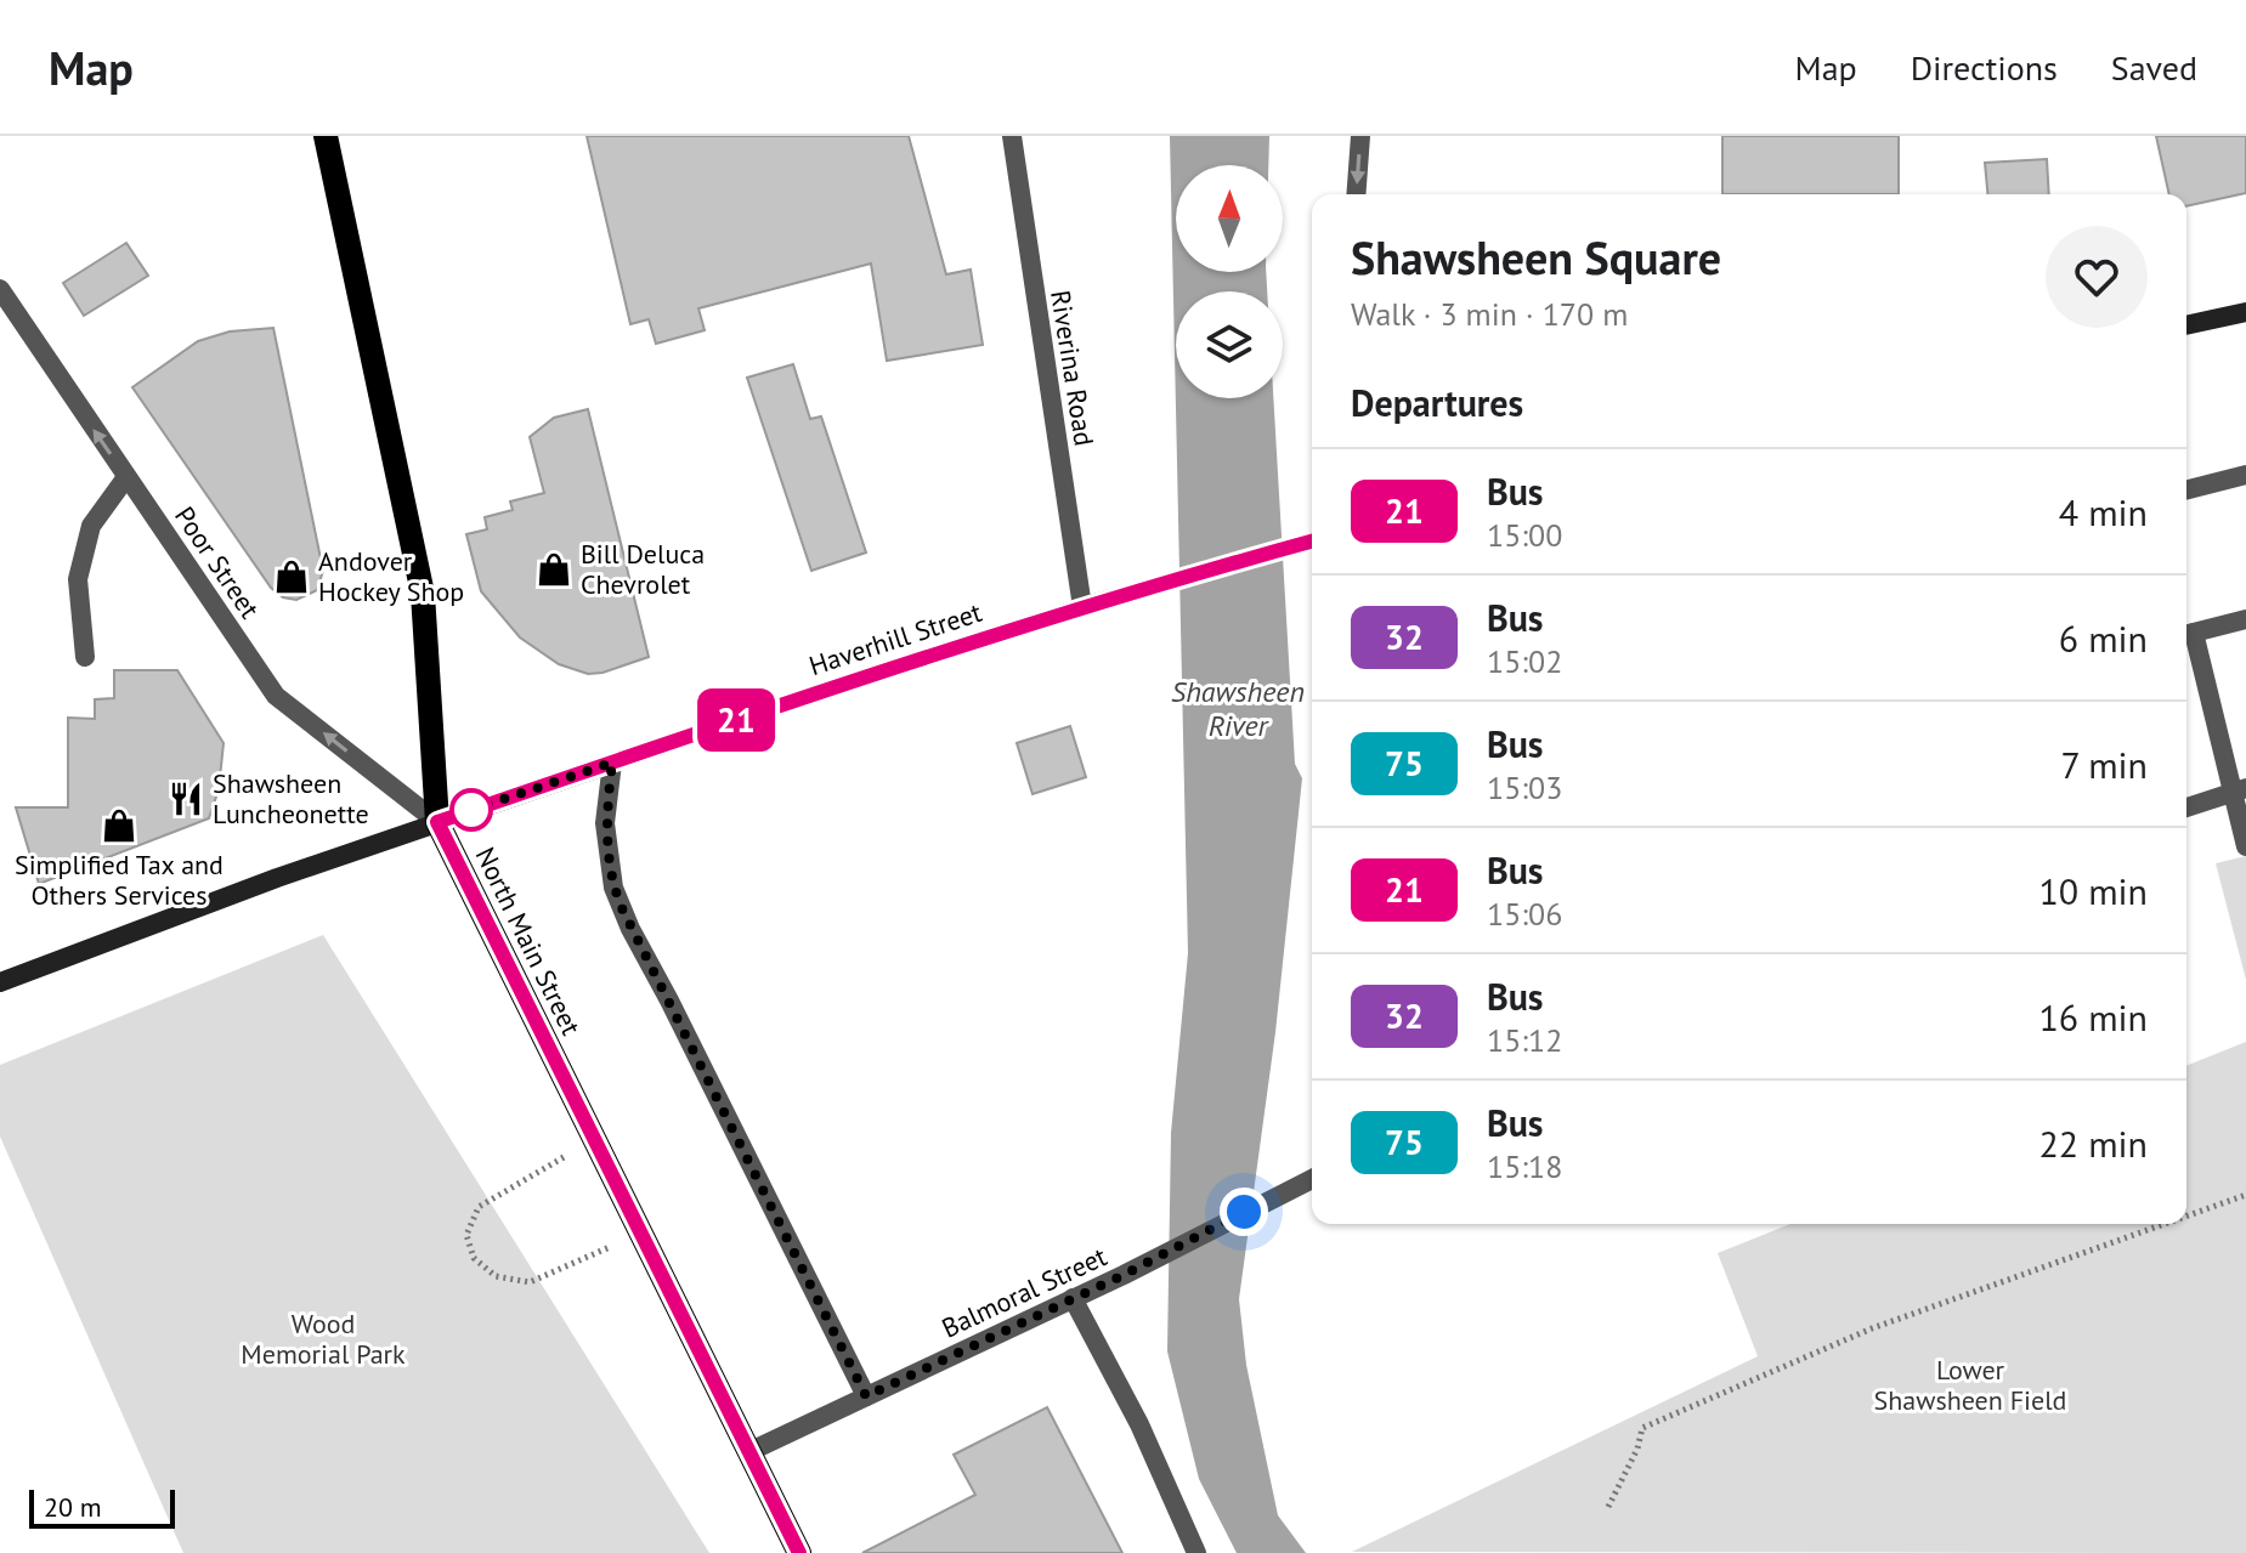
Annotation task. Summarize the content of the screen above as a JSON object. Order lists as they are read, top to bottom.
{
  "streets": {
    "main road": ["Haverhill Street", "North Main Street"],
    "street": ["Riverina Road", "Poor Street", "Balmoral Street"]
  },
  "crossings": [
    ["Riverina Road", "Haverhill Street"],
    ["Poor Street", "Haverhill Street"],
    ["Poor Street", "North Main Street"],
    ["Haverhill Street", "North Main Street"],
    ["North Main Street", "Balmoral Street"]
  ],
  "one_way": ["Poor Street"],
  "water": ["Shawsheen River"],
  "parks": ["Wood Memorial Park", "Lower Shawsheen Field"],
  "places": {
    "shop": ["Bill Deluca Chevrolet", "Andover Hockey Shop", "Simplified Tax and Others Services"],
    "restaurant": ["Shawsheen Luncheonette"]
  },
  "lines": ["bus line 21"],
  "scale_bar": "20 m",
  "north": "top",
  "page": {
    "header": "Map",
    "nav": ["Map", "Directions", "Saved"],
    "on_map": "21",
    "heading": [
      ["Shawsheen Square", "Walk · 3 min · 170 m"],
      "Departures"
    ],
    "list": [
      {
        "mark": "21",
        "name": "Bus",
        "note": "15:00",
        "value": "4 min"
      },
      {
        "mark": "32",
        "name": "Bus",
        "note": "15:02",
        "value": "6 min"
      },
      {
        "mark": "75",
        "name": "Bus",
        "note": "15:03",
        "value": "7 min"
      },
      {
        "mark": "21",
        "name": "Bus",
        "note": "15:06",
        "value": "10 min"
      },
      {
        "mark": "32",
        "name": "Bus",
        "note": "15:12",
        "value": "16 min"
      },
      {
        "mark": "75",
        "name": "Bus",
        "note": "15:18",
        "value": "22 min"
      }
    ],
    "scale": "20 m"
  }
}
